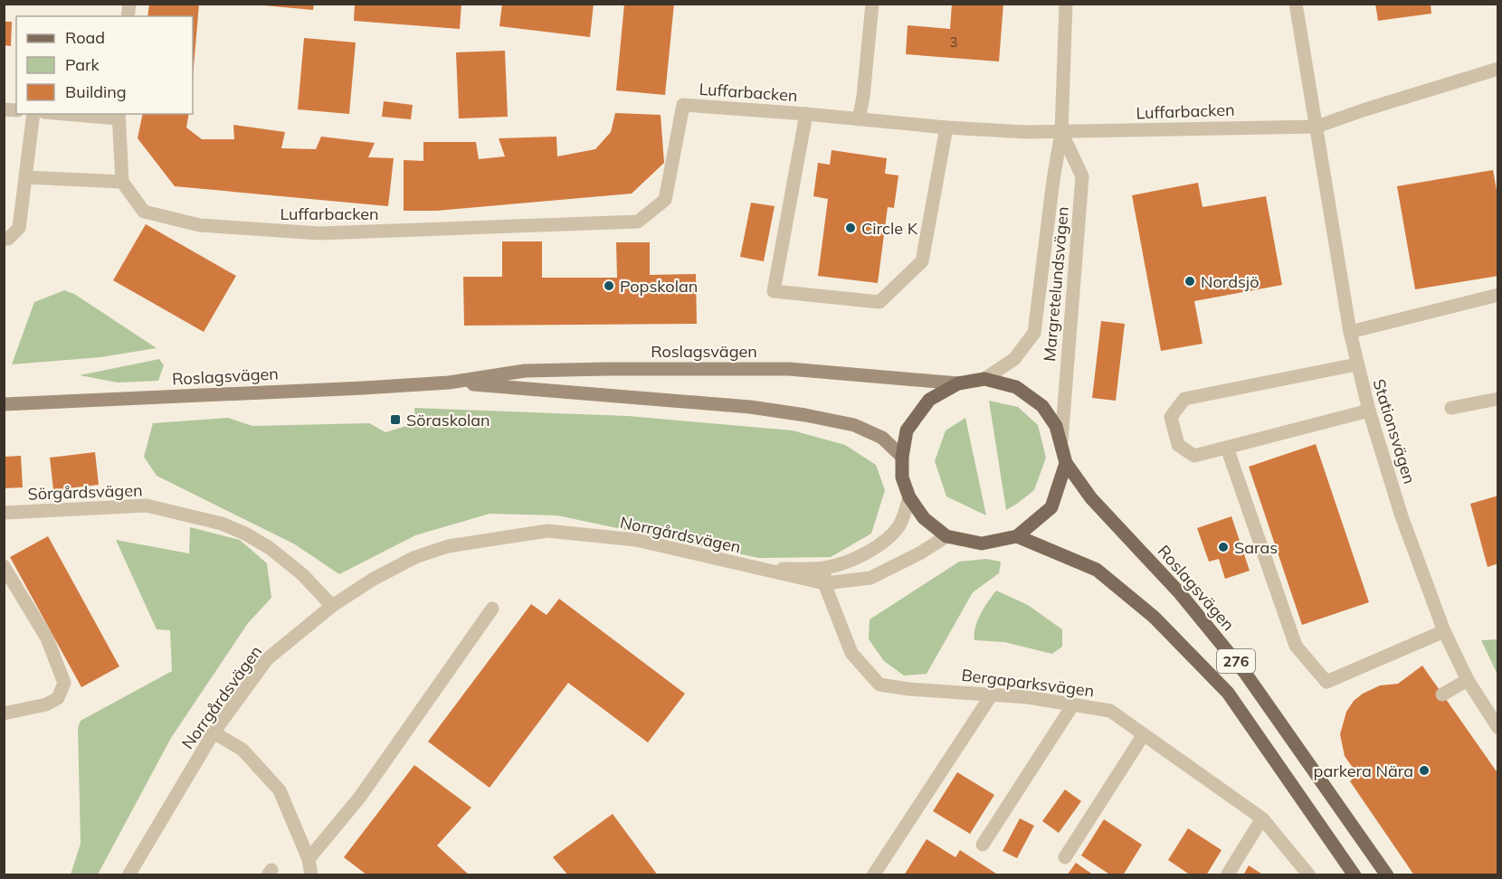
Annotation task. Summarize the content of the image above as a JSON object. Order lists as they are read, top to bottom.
{
  "streets": {
    "main road": ["Roslagsvägen", "276"],
    "street": [
      "Luffarbacken",
      "Margretelundsvägen",
      "Stationsvägen",
      "Sörgårdsvägen",
      "Norrgårdsvägen",
      "Bergaparksvägen"
    ]
  },
  "crossings": [
    ["Luffarbacken", "Margretelundsvägen"],
    ["Luffarbacken", "Stationsvägen"],
    ["Margretelundsvägen", "Roslagsvägen"],
    ["Margretelundsvägen", "Norrgårdsvägen"],
    ["Margretelundsvägen", "276"],
    ["Roslagsvägen", "Norrgårdsvägen"],
    ["Roslagsvägen", "276"],
    ["Sörgårdsvägen", "Norrgårdsvägen"],
    ["Norrgårdsvägen", "276"],
    ["Norrgårdsvägen", "Bergaparksvägen"]
  ],
  "places": {
    "other": [
      "Circle K",
      "Nordsjö",
      "Popskolan",
      "Saras",
      "parkera Nära"
    ],
    "transit": ["Söraskolan"]
  },
  "house_numbers": ["3"],
  "legend": ["Road", "Park", "Building"]
}
